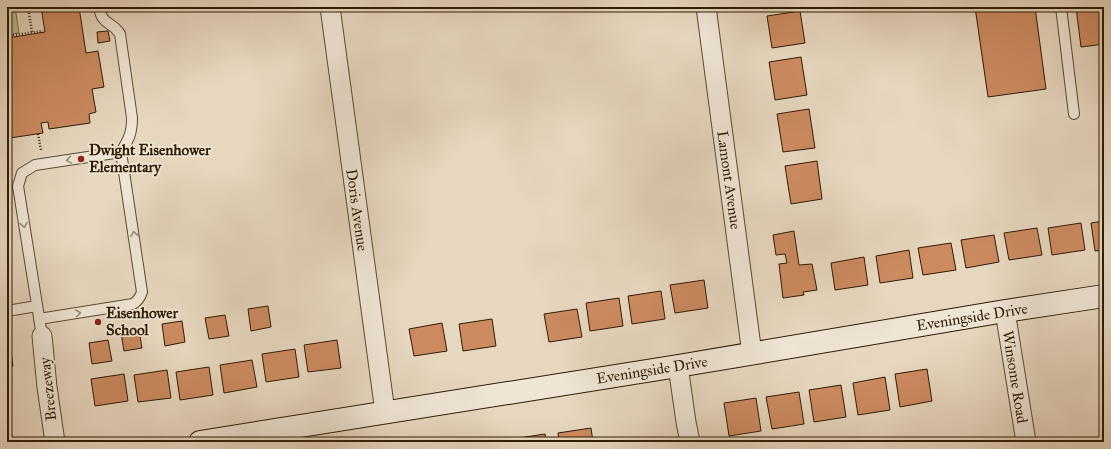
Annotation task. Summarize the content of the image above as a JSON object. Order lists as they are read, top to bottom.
{
  "streets": {
    "street": [
      "Lamont Avenue",
      "Doris Avenue",
      "Eveningside Drive",
      "Winsome Road",
      "Breezeway"
    ]
  },
  "crossings": [
    ["Lamont Avenue", "Eveningside Drive"],
    ["Doris Avenue", "Eveningside Drive"],
    ["Eveningside Drive", "Winsome Road"]
  ],
  "places": ["Dwight Eisenhower Elementary", "Eisenhower School"]
}
